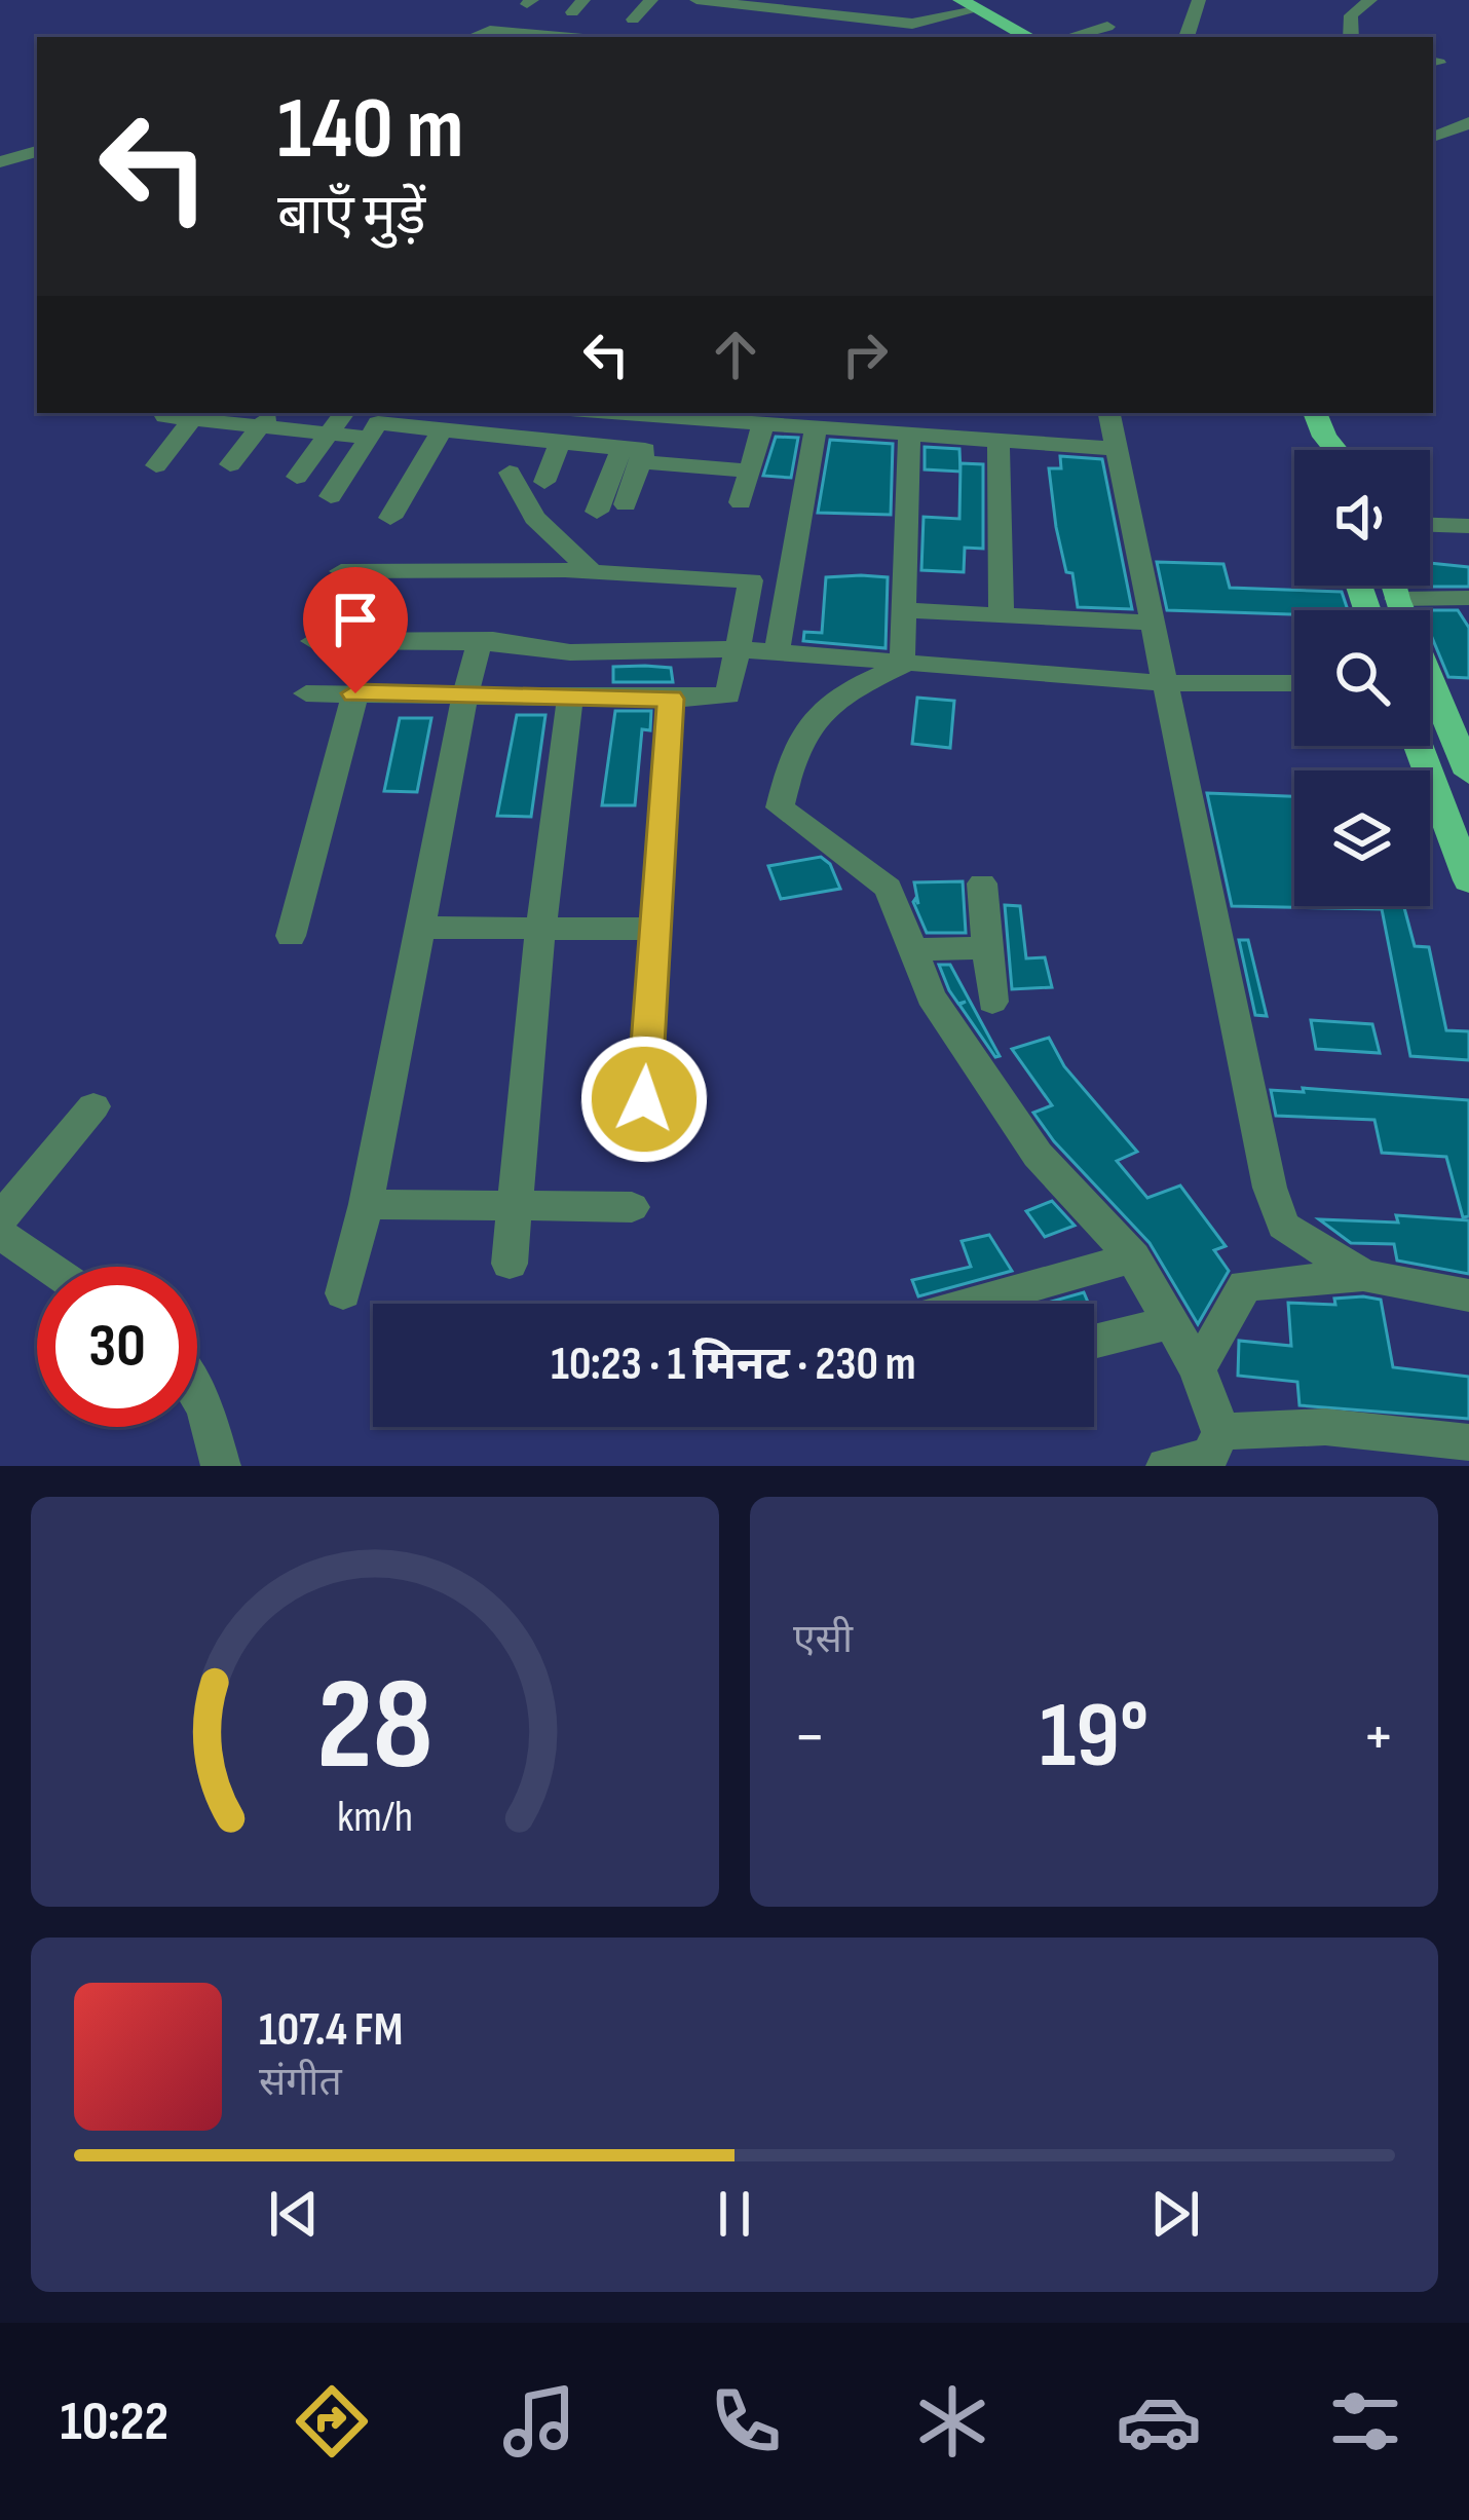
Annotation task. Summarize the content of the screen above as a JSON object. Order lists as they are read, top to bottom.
{
  "page": {
    "turn": ["140 m", "बाएँ मुड़ें"],
    "limit": "30",
    "trip": "10:23 · 1 मिनट · 230 m",
    "tile": "एसी",
    "heat": ["−", "19°", "+"],
    "song": ["107.4 FM", "संगीत"],
    "tabs": "10:22",
    "gauge": ["28", "km/h"]
  }
}
